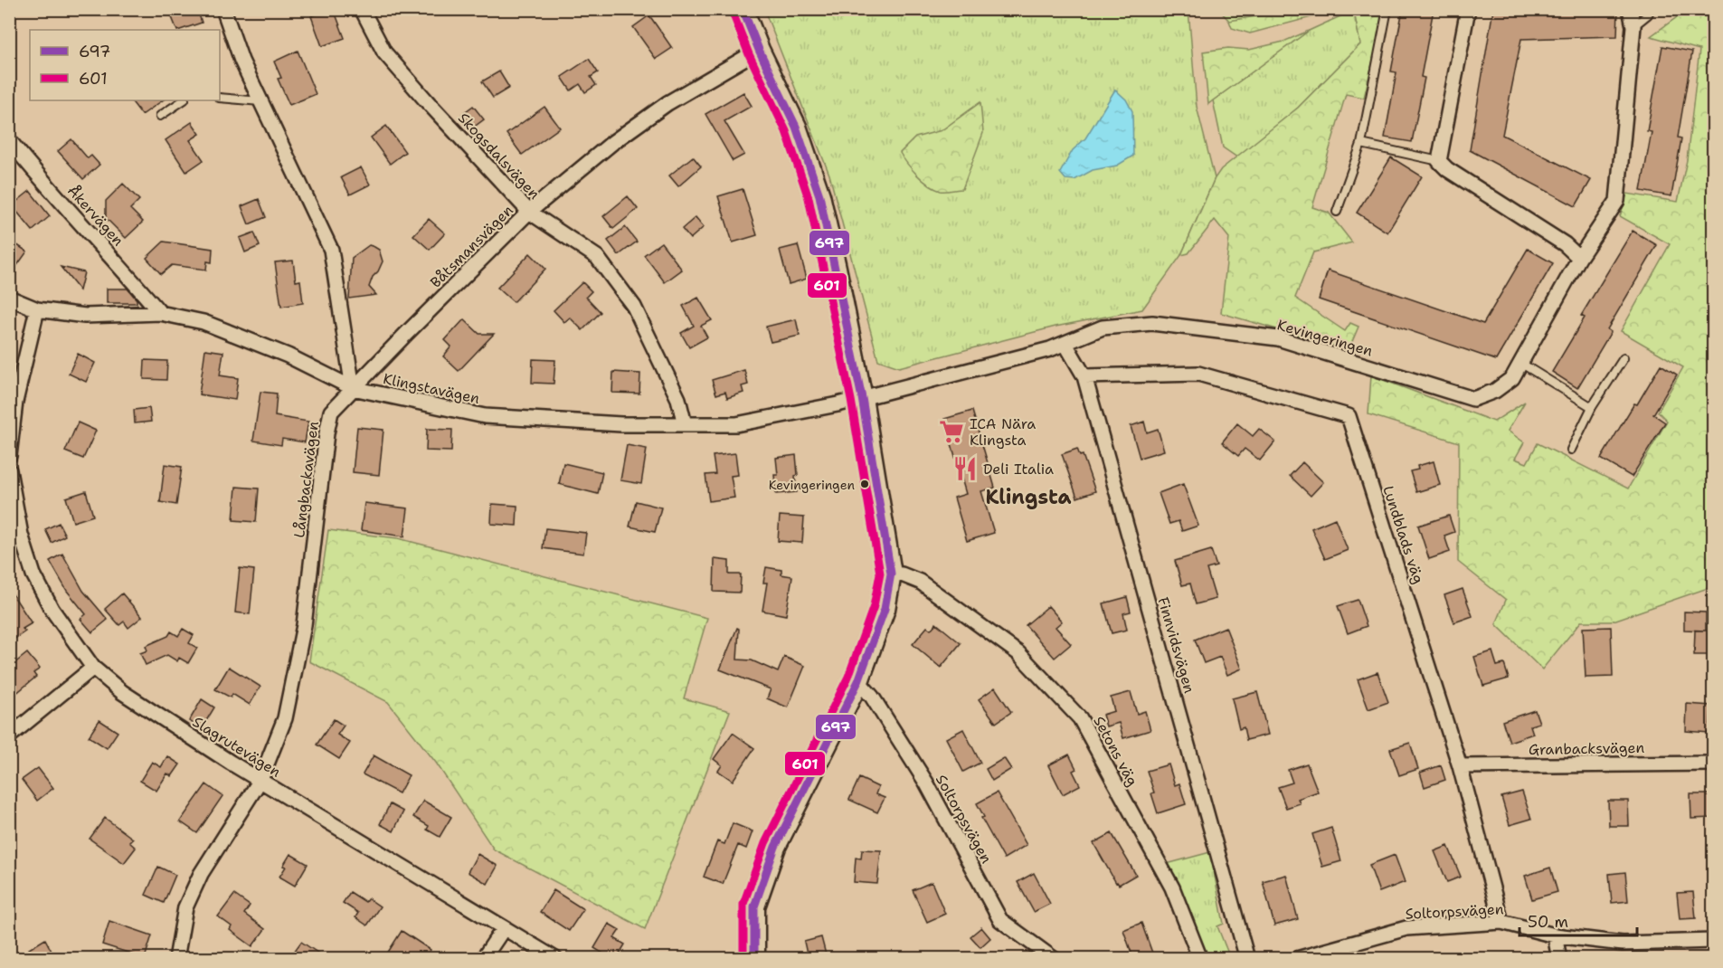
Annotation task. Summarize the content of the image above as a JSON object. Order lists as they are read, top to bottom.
{
  "streets": {
    "street": [
      "Skogsdalsvägen",
      "Åkervägen",
      "Båtsmansvägen",
      "Kevingeringen",
      "Klingstavägen",
      "Långbackavägen",
      "Lundblads väg",
      "Finnvidsvägen",
      "Slagrutevägen",
      "Granbacksvägen",
      "Setons väg",
      "Soltorpsvägen"
    ]
  },
  "crossings": [
    ["Skogsdalsvägen", "Båtsmansvägen"],
    ["Skogsdalsvägen", "Klingstavägen"],
    ["Åkervägen", "Klingstavägen"],
    ["Båtsmansvägen", "Klingstavägen"],
    ["Båtsmansvägen", "Långbackavägen"],
    ["Kevingeringen", "Klingstavägen"],
    ["Kevingeringen", "Finnvidsvägen"],
    ["Klingstavägen", "Långbackavägen"],
    ["Långbackavägen", "Slagrutevägen"],
    ["Lundblads väg", "Finnvidsvägen"],
    ["Lundblads väg", "Granbacksvägen"],
    ["Lundblads väg", "Soltorpsvägen"]
  ],
  "districts": ["Klingsta"],
  "places": {
    "supermarket": ["ICA Nära Klingsta"],
    "restaurant": ["Deli Italia"],
    "other": ["Kevingeringen"]
  },
  "lines": ["transit line 697", "transit line 601"],
  "legend": ["697", "601"],
  "scale_bar": "50 m"
}
